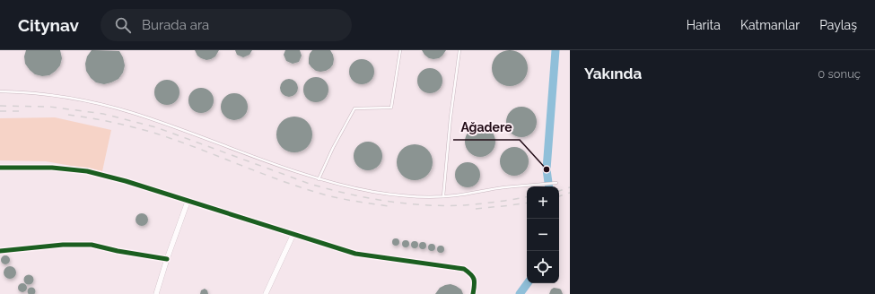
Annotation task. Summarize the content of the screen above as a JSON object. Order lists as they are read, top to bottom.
{
  "places": ["Ağadere"],
  "page": {
    "header": "Citynav",
    "search": "Burada ara",
    "nav": ["Harita", "Katmanlar", "Paylaş"],
    "heading": ["Yakında", "0 sonuç"],
    "map_buttons": ["+", "−"]
  }
}
